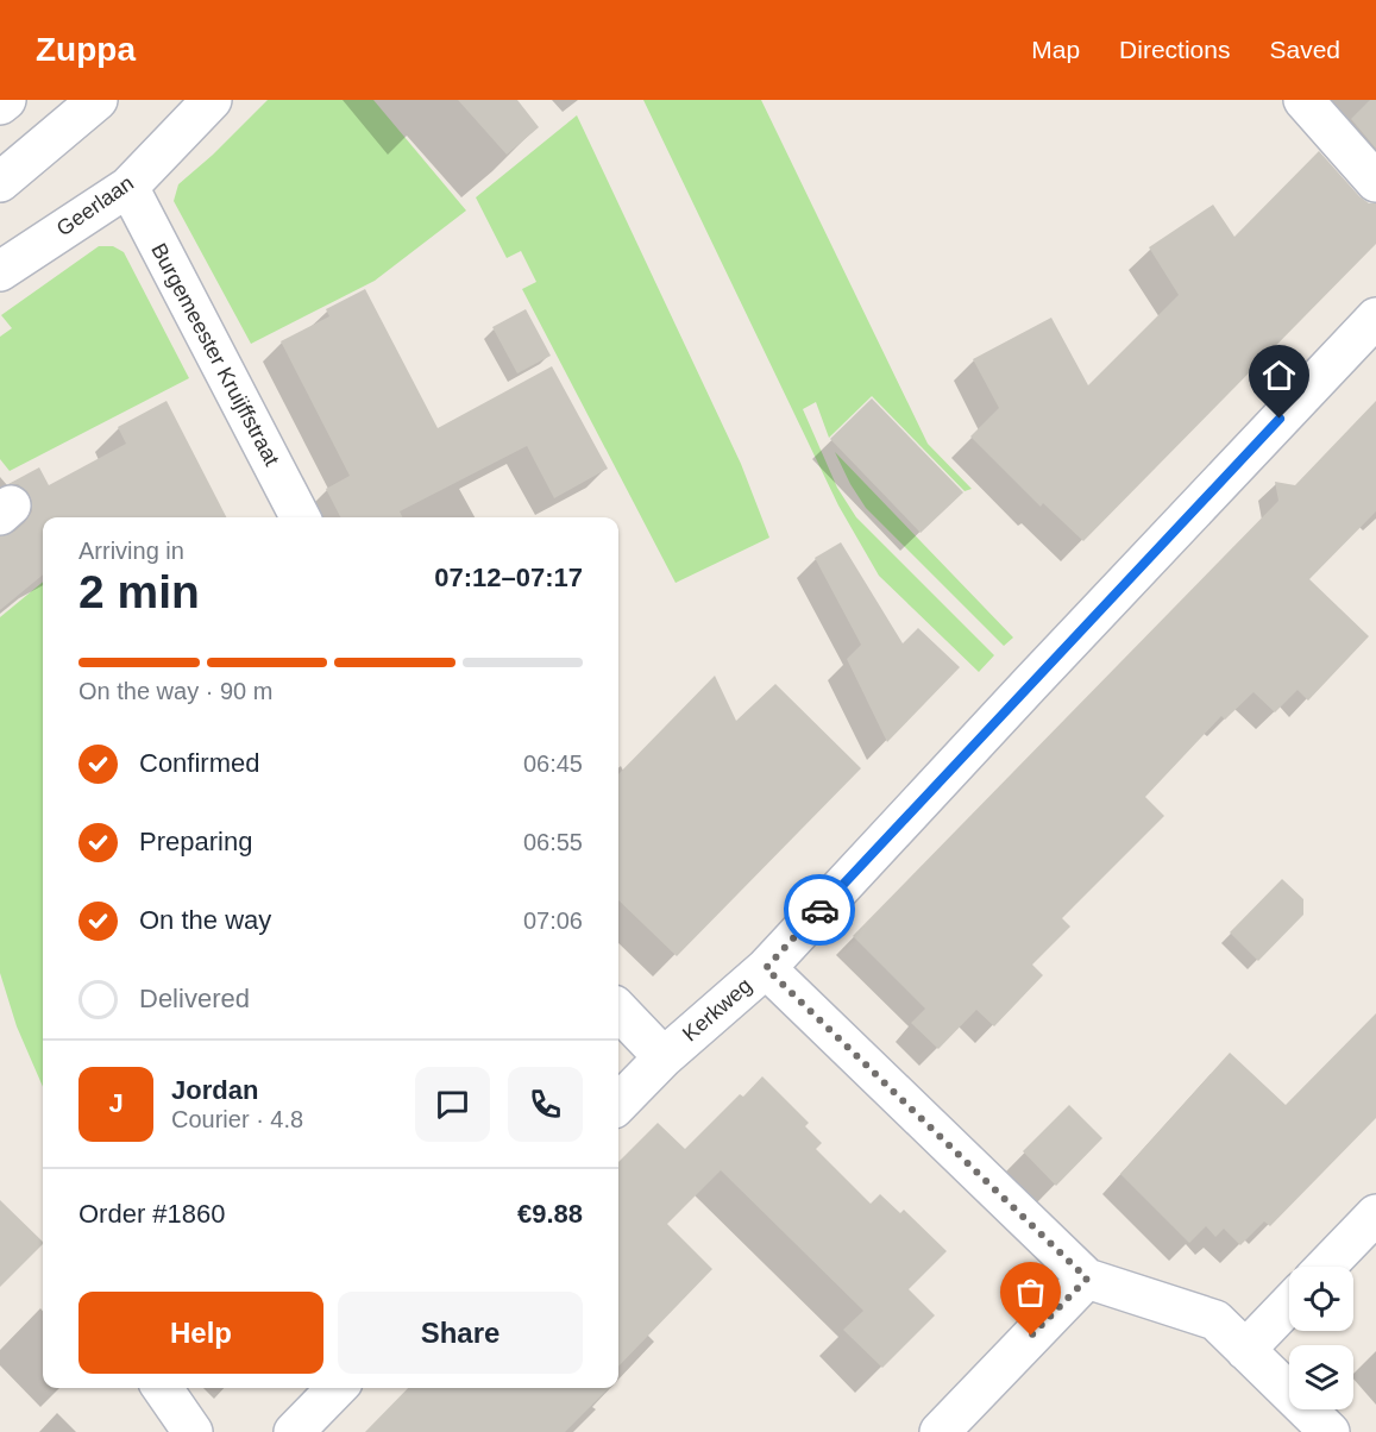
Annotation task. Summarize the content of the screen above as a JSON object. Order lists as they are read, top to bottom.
{
  "streets": {
    "street": ["Geerlaan", "Burgemeester Kruijffstraat", "Kerkweg"]
  },
  "crossings": [
    ["Geerlaan", "Burgemeester Kruijffstraat"]
  ],
  "page": {
    "header": "Zuppa",
    "nav": ["Map", "Directions", "Saved"],
    "heading": ["2 min", "Arriving in", "07:12–07:17"],
    "panel": [
      "Jordan",
      "Courier · 4.8",
      "Order #1860",
      "€9.88"
    ],
    "bar": "On the way · 90 m",
    "list": [
      ["Confirmed", "06:45"],
      ["Preparing", "06:55"],
      ["On the way", "07:06"],
      "Delivered"
    ],
    "round": "J",
    "buttons": ["Help", "Share"]
  }
}
